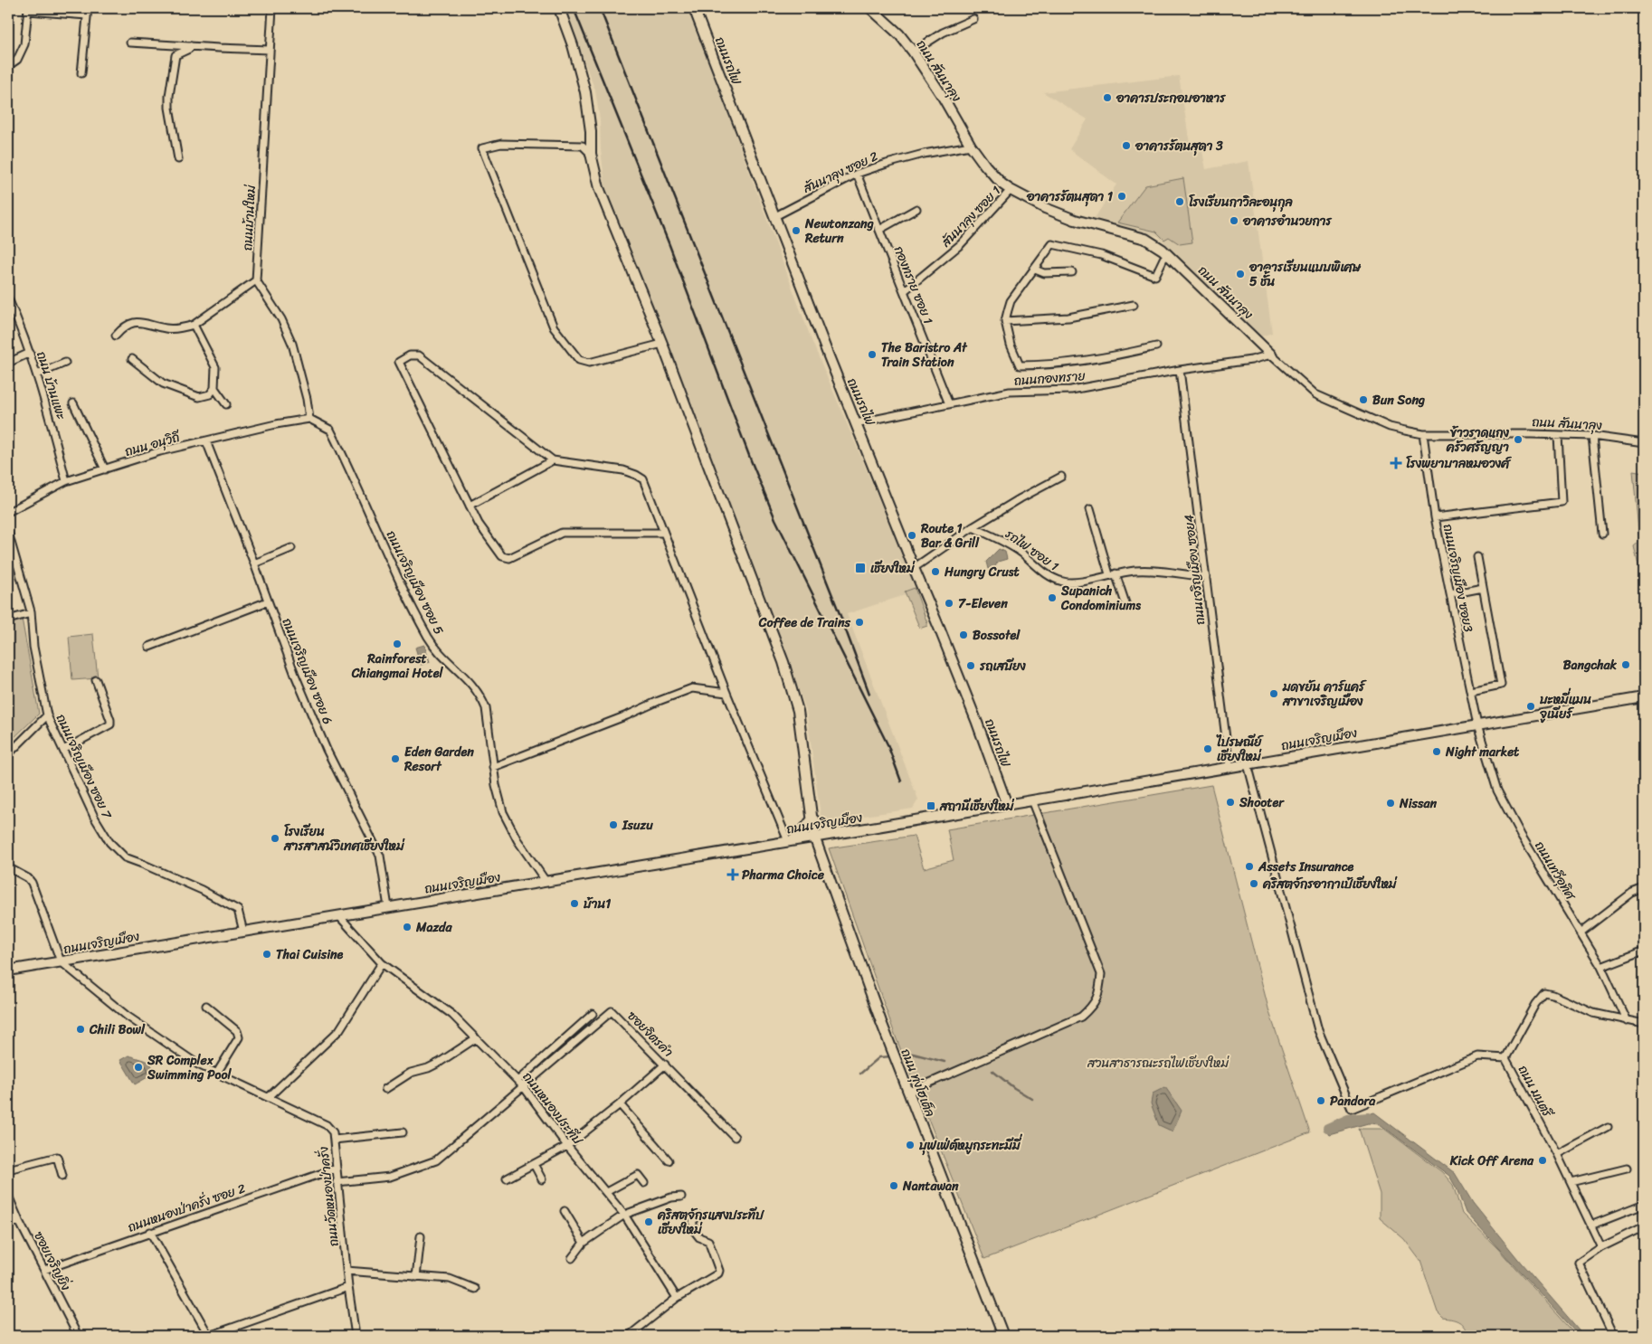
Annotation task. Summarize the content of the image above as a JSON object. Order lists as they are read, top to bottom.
{
  "streets": {
    "main road": [
      "ถนนรถไฟ",
      "ถนน สันนาลุง",
      "ถนนเจริญเมือง",
      "ถนน ทุ่งโฮเต็ล"
    ],
    "street": [
      "สันนาลุง ซอย 2",
      "สันนาลุง ซอย 1",
      "ถนนบ้านใหม่",
      "กองทราย ซอย 1",
      "ถนนกองทราย",
      "ถนน บ้านแพะ",
      "ถนน อนุวิถี",
      "รถไฟ ซอย 1",
      "ถนนเจริญเมือง ซอย4",
      "ถนนเจริญเมือง ซอย3",
      "ถนนเจริญเมือง ซอย 5",
      "ถนนเจริญเมือง ซอย 6",
      "ถนนเจริญเมือง ซอย 7",
      "ถนนเทวีอุทิศ",
      "ซอยจิตรคำ",
      "ถนน มนตรี",
      "ถนนหนองประทีป",
      "ถนนวัดหนองป่าครั่ง",
      "ถนนหนองป่าครั่ง ซอย 2",
      "ซอยเจริญยิ่ง"
    ]
  },
  "crossings": [
    ["ถนนรถไฟ", "สันนาลุง ซอย 2"],
    ["ถนนรถไฟ", "ถนนกองทราย"],
    ["ถนนรถไฟ", "ถนนเจริญเมือง"],
    ["ถนน สันนาลุง", "สันนาลุง ซอย 2"],
    ["ถนน สันนาลุง", "สันนาลุง ซอย 1"],
    ["ถนน สันนาลุง", "ถนนกองทราย"],
    ["ถนน สันนาลุง", "ถนนเจริญเมือง ซอย3"],
    ["สันนาลุง ซอย 2", "กองทราย ซอย 1"],
    ["สันนาลุง ซอย 1", "กองทราย ซอย 1"],
    ["กองทราย ซอย 1", "ถนนกองทราย"],
    ["ถนนกองทราย", "ถนนเจริญเมือง ซอย4"],
    ["ถนน บ้านแพะ", "ถนน อนุวิถี"],
    ["ถนน อนุวิถี", "ถนนเจริญเมือง ซอย 5"],
    ["ถนน อนุวิถี", "ถนนเจริญเมือง ซอย 6"],
    ["รถไฟ ซอย 1", "ถนนเจริญเมือง ซอย4"],
    ["ถนนเจริญเมือง ซอย4", "ถนนเจริญเมือง"],
    ["ถนนเจริญเมือง ซอย3", "ถนนเจริญเมือง"],
    ["ถนนเจริญเมือง ซอย3", "ถนนเทวีอุทิศ"],
    ["ถนนเจริญเมือง ซอย 5", "ถนนเจริญเมือง"],
    ["ถนนเจริญเมือง ซอย 6", "ถนนเจริญเมือง"],
    ["ถนนเจริญเมือง", "ถนนเจริญเมือง ซอย 7"],
    ["ถนนเจริญเมือง", "ถนนเทวีอุทิศ"],
    ["ถนนเจริญเมือง", "ถนน ทุ่งโฮเต็ล"],
    ["ถนนเจริญเมือง", "ถนนหนองประทีป"],
    ["ถนนเจริญเมือง", "ถนนวัดหนองป่าครั่ง"],
    ["ถนนเทวีอุทิศ", "ถนน มนตรี"],
    ["ซอยจิตรคำ", "ถนนหนองประทีป"],
    ["ถนนวัดหนองป่าครั่ง", "ถนนหนองป่าครั่ง ซอย 2"],
    ["ถนนหนองป่าครั่ง ซอย 2", "ซอยเจริญยิ่ง"]
  ],
  "parks": ["สวนสาธารณะรถไฟเชียงใหม่"],
  "places": {
    "other": [
      "อาคารประกอบอาหาร",
      "อาคารรัตนสุดา 3",
      "อาคารรัตนสุดา 1",
      "โรงเรียนกาวิละอนุกุล",
      "อาคารอำนวยการ",
      "Newtonzang Return",
      "อาคารเรียนแบบพิเศษ 5 ชั้น",
      "The Baristro At Train Station",
      "Bun Song",
      "ข้าวราดแกง ครัวศรัญญา",
      "Route 1 Bar & Grill",
      "Hungry Crust",
      "Supanich Condominiums",
      "7-Eleven",
      "Coffee de Trains",
      "Bossotel",
      "Rainforest Chiangmai Hotel",
      "Bangchak",
      "รถเสบียง",
      "มดขยัน คาร์แคร์ สาขาเจริญเมือง",
      "บะหมี่แมน จูเนียร์",
      "ไปรษณีย์ เชียงใหม่",
      "Night market",
      "Eden Garden Resort",
      "Shooter",
      "Nissan",
      "Isuzu",
      "โรงเรียน สารสาสน์วิเทศเชียงใหม่",
      "Assets Insurance",
      "คริสตจักรอากาเป้เชียงใหม่",
      "บ้าน1",
      "Mazda",
      "Thai Cuisine",
      "Chili Bowl",
      "SR Complex Swimming Pool",
      "Pandora",
      "บุฟเฟ่ต์หมูกระทะมีมี่",
      "Kick Off Arena",
      "Nantawan",
      "คริสตจักรแสงประทีป เชียงใหม่"
    ],
    "health": ["โรงพยาบาลหมอวงศ์", "Pharma Choice"],
    "transit": ["เชียงใหม่", "สถานีเชียงใหม่"]
  }
}
